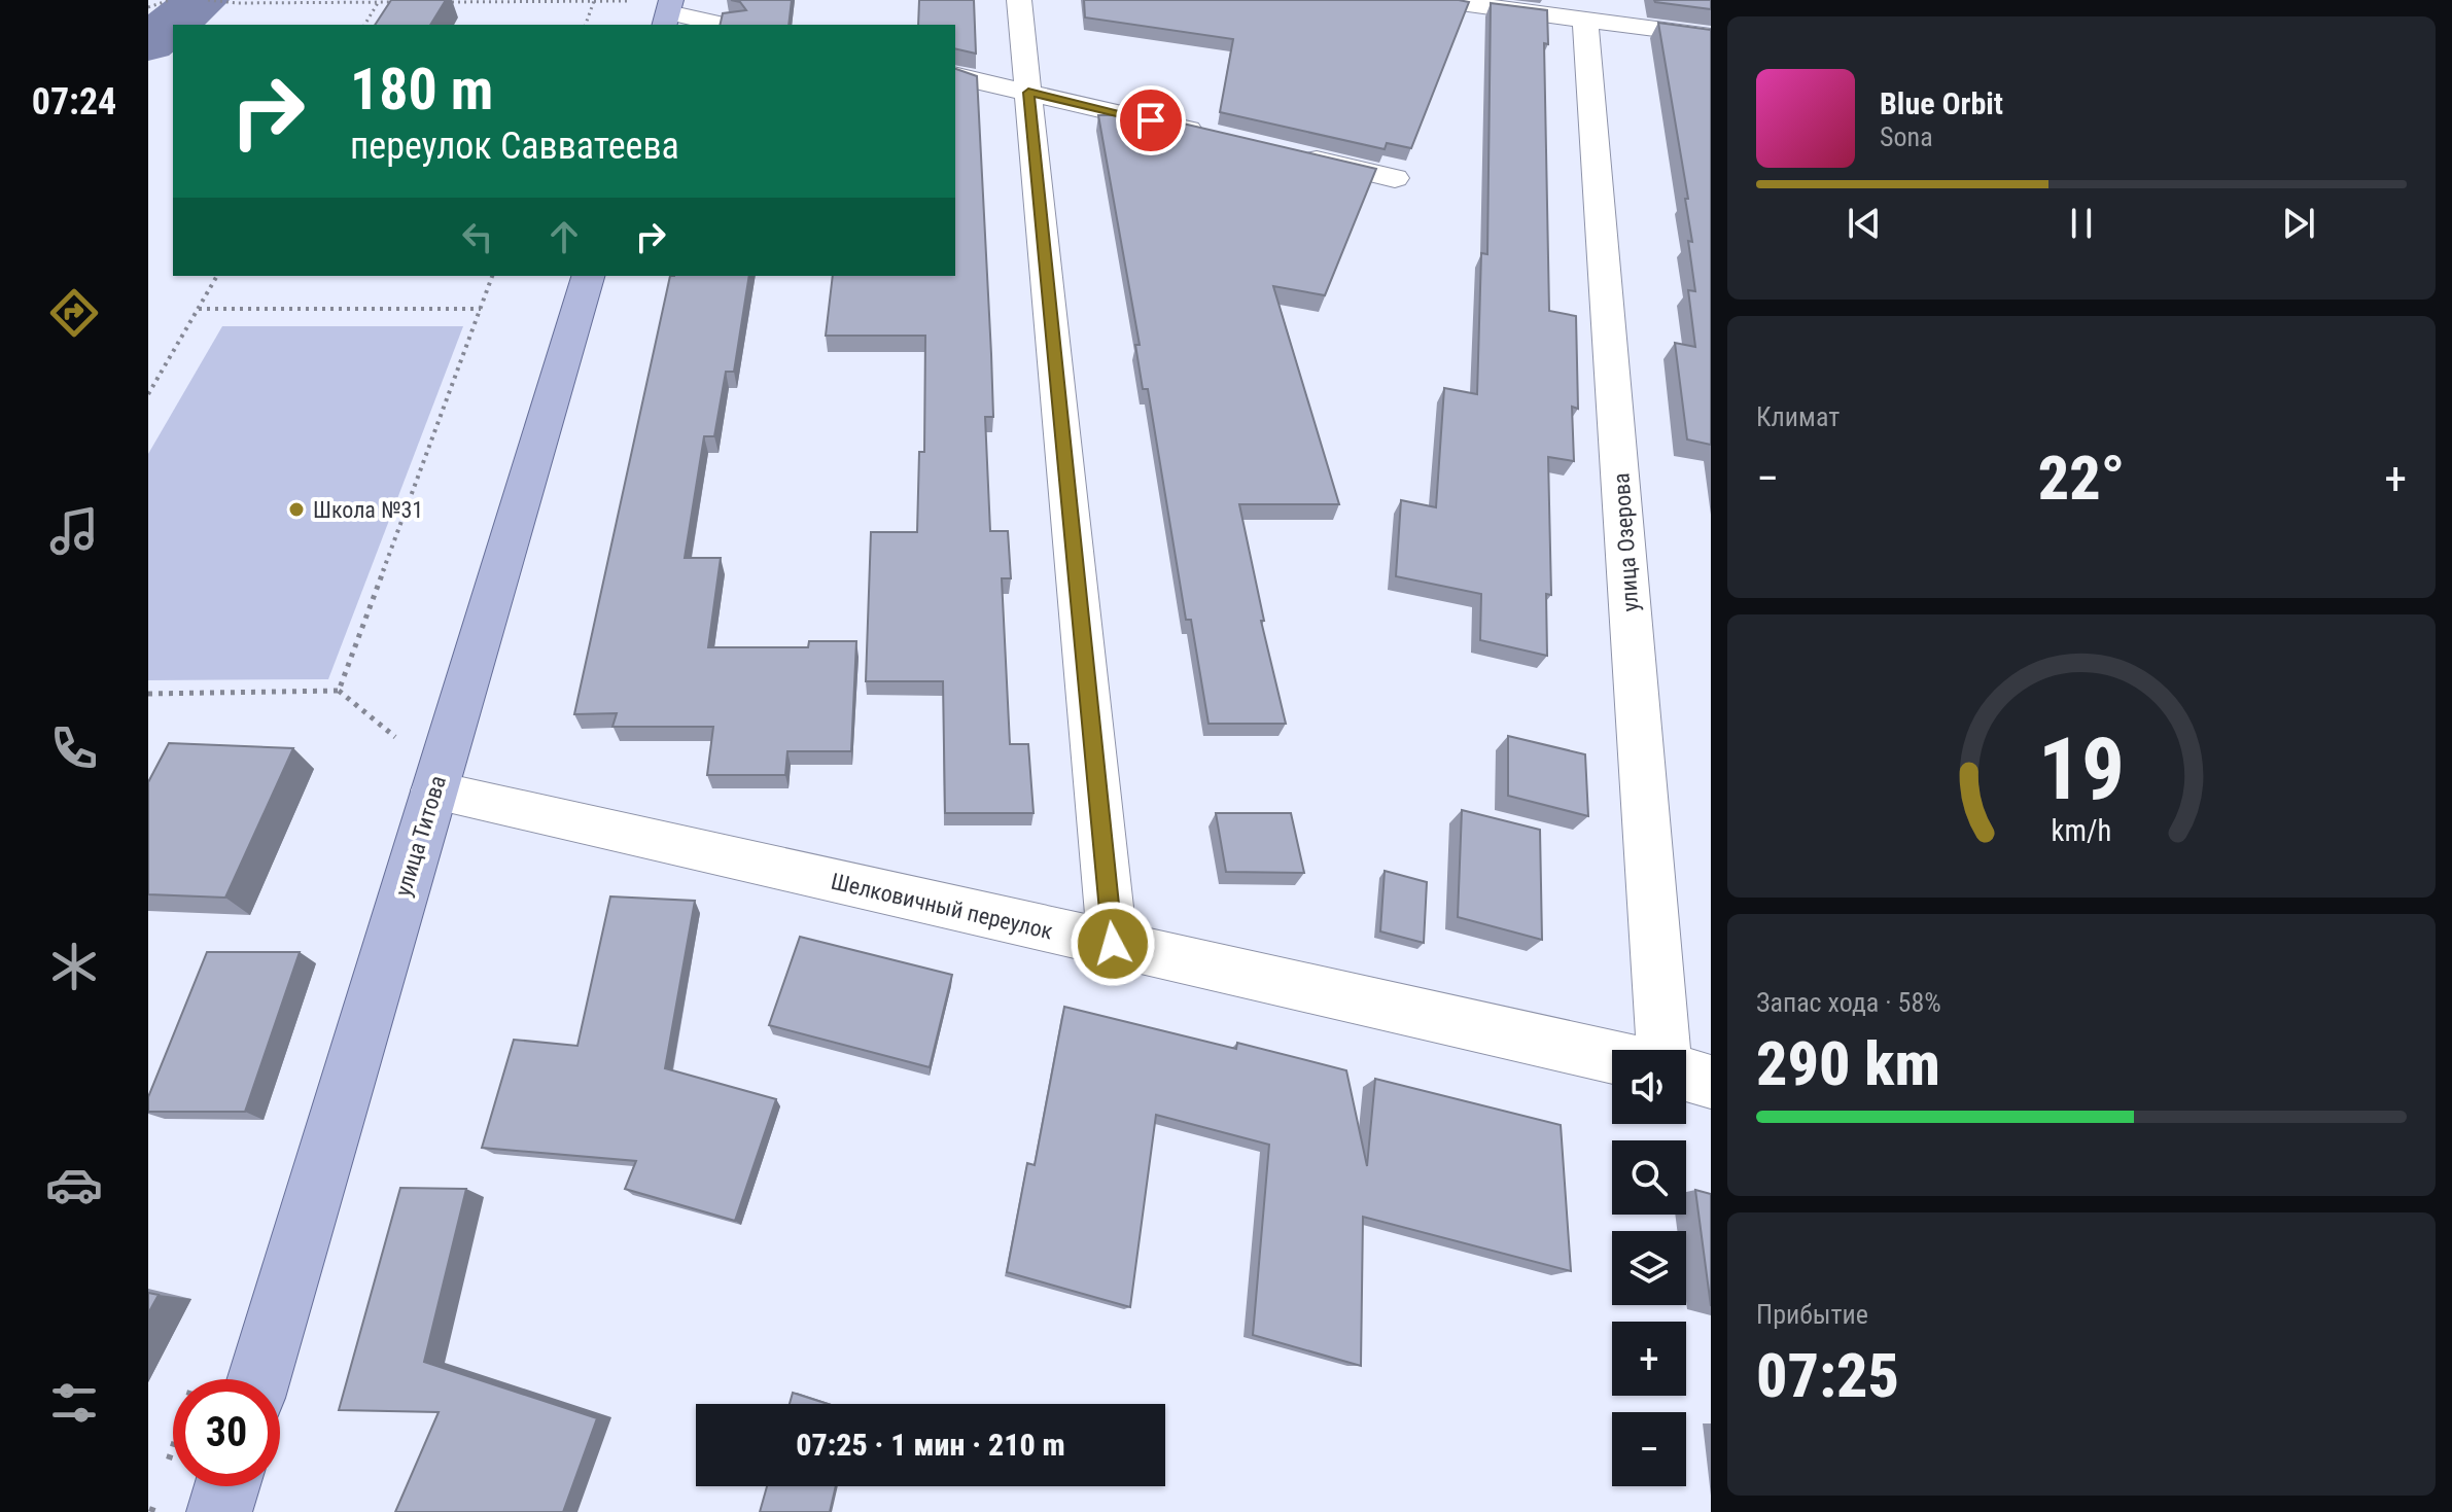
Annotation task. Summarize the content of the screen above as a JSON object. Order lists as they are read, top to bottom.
{
  "streets": {
    "main road": ["улица Титова"],
    "street": ["улица Озерова", "Шелковичный переулок"]
  },
  "crossings": [
    ["улица Титова", "Шелковичный переулок"]
  ],
  "places": ["Школа №31"],
  "page": {
    "tabs": "07:24",
    "turn": ["180 m", "переулок Савватеева"],
    "song": ["Blue Orbit", "Sona"],
    "tile": [
      "Климат",
      ["Запас хода · 58%", "290 km"],
      ["Прибытие", "07:25"]
    ],
    "heat": ["−", "22°", "+"],
    "map_buttons": ["+", "−"],
    "limit": "30",
    "trip": "07:25 · 1 мин · 210 m",
    "gauge": ["19", "km/h"]
  }
}
